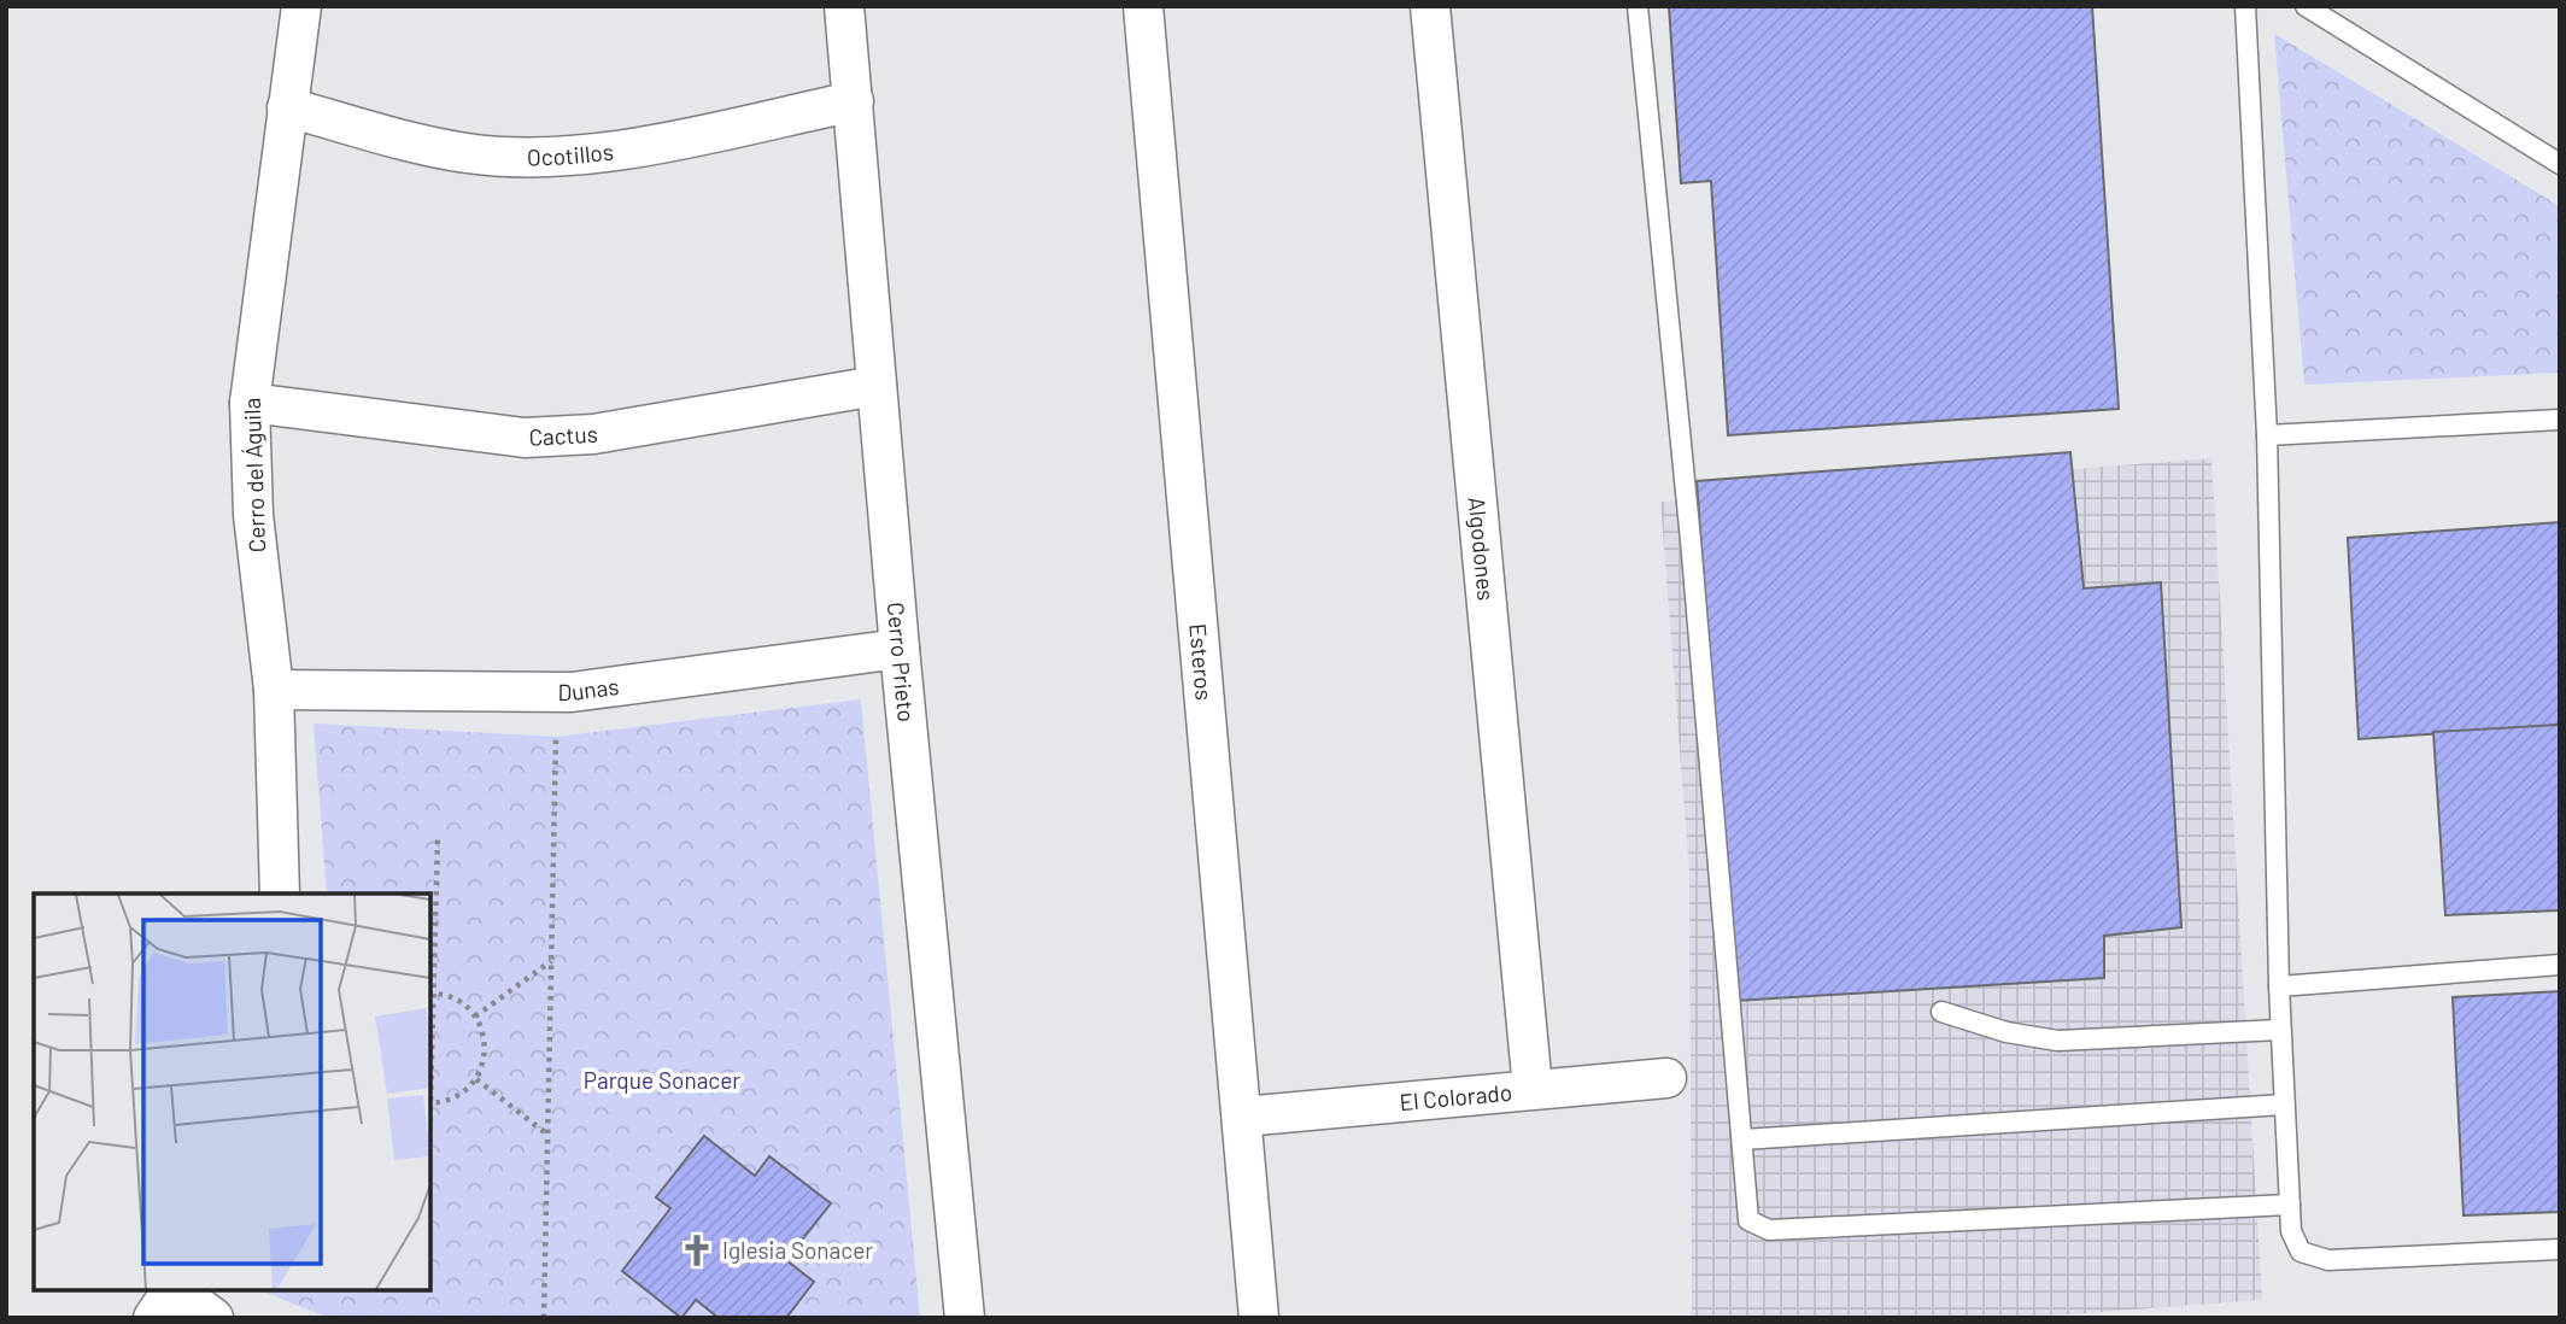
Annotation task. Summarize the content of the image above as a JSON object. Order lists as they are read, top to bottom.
{
  "streets": {
    "street": [
      "Ocotillos",
      "Cactus",
      "Cerro del Águila",
      "Algodones",
      "Cerro Prieto",
      "Esteros",
      "Dunas",
      "El Colorado"
    ]
  },
  "crossings": [
    ["Ocotillos", "Cerro del Águila"],
    ["Ocotillos", "Cerro Prieto"],
    ["Cactus", "Cerro del Águila"],
    ["Cactus", "Cerro Prieto"],
    ["Cerro del Águila", "Dunas"],
    ["Algodones", "El Colorado"],
    ["Cerro Prieto", "Dunas"],
    ["Esteros", "El Colorado"]
  ],
  "parks": ["Parque Sonacer"],
  "places": {
    "church": ["Iglesia Sonacer"]
  }
}
